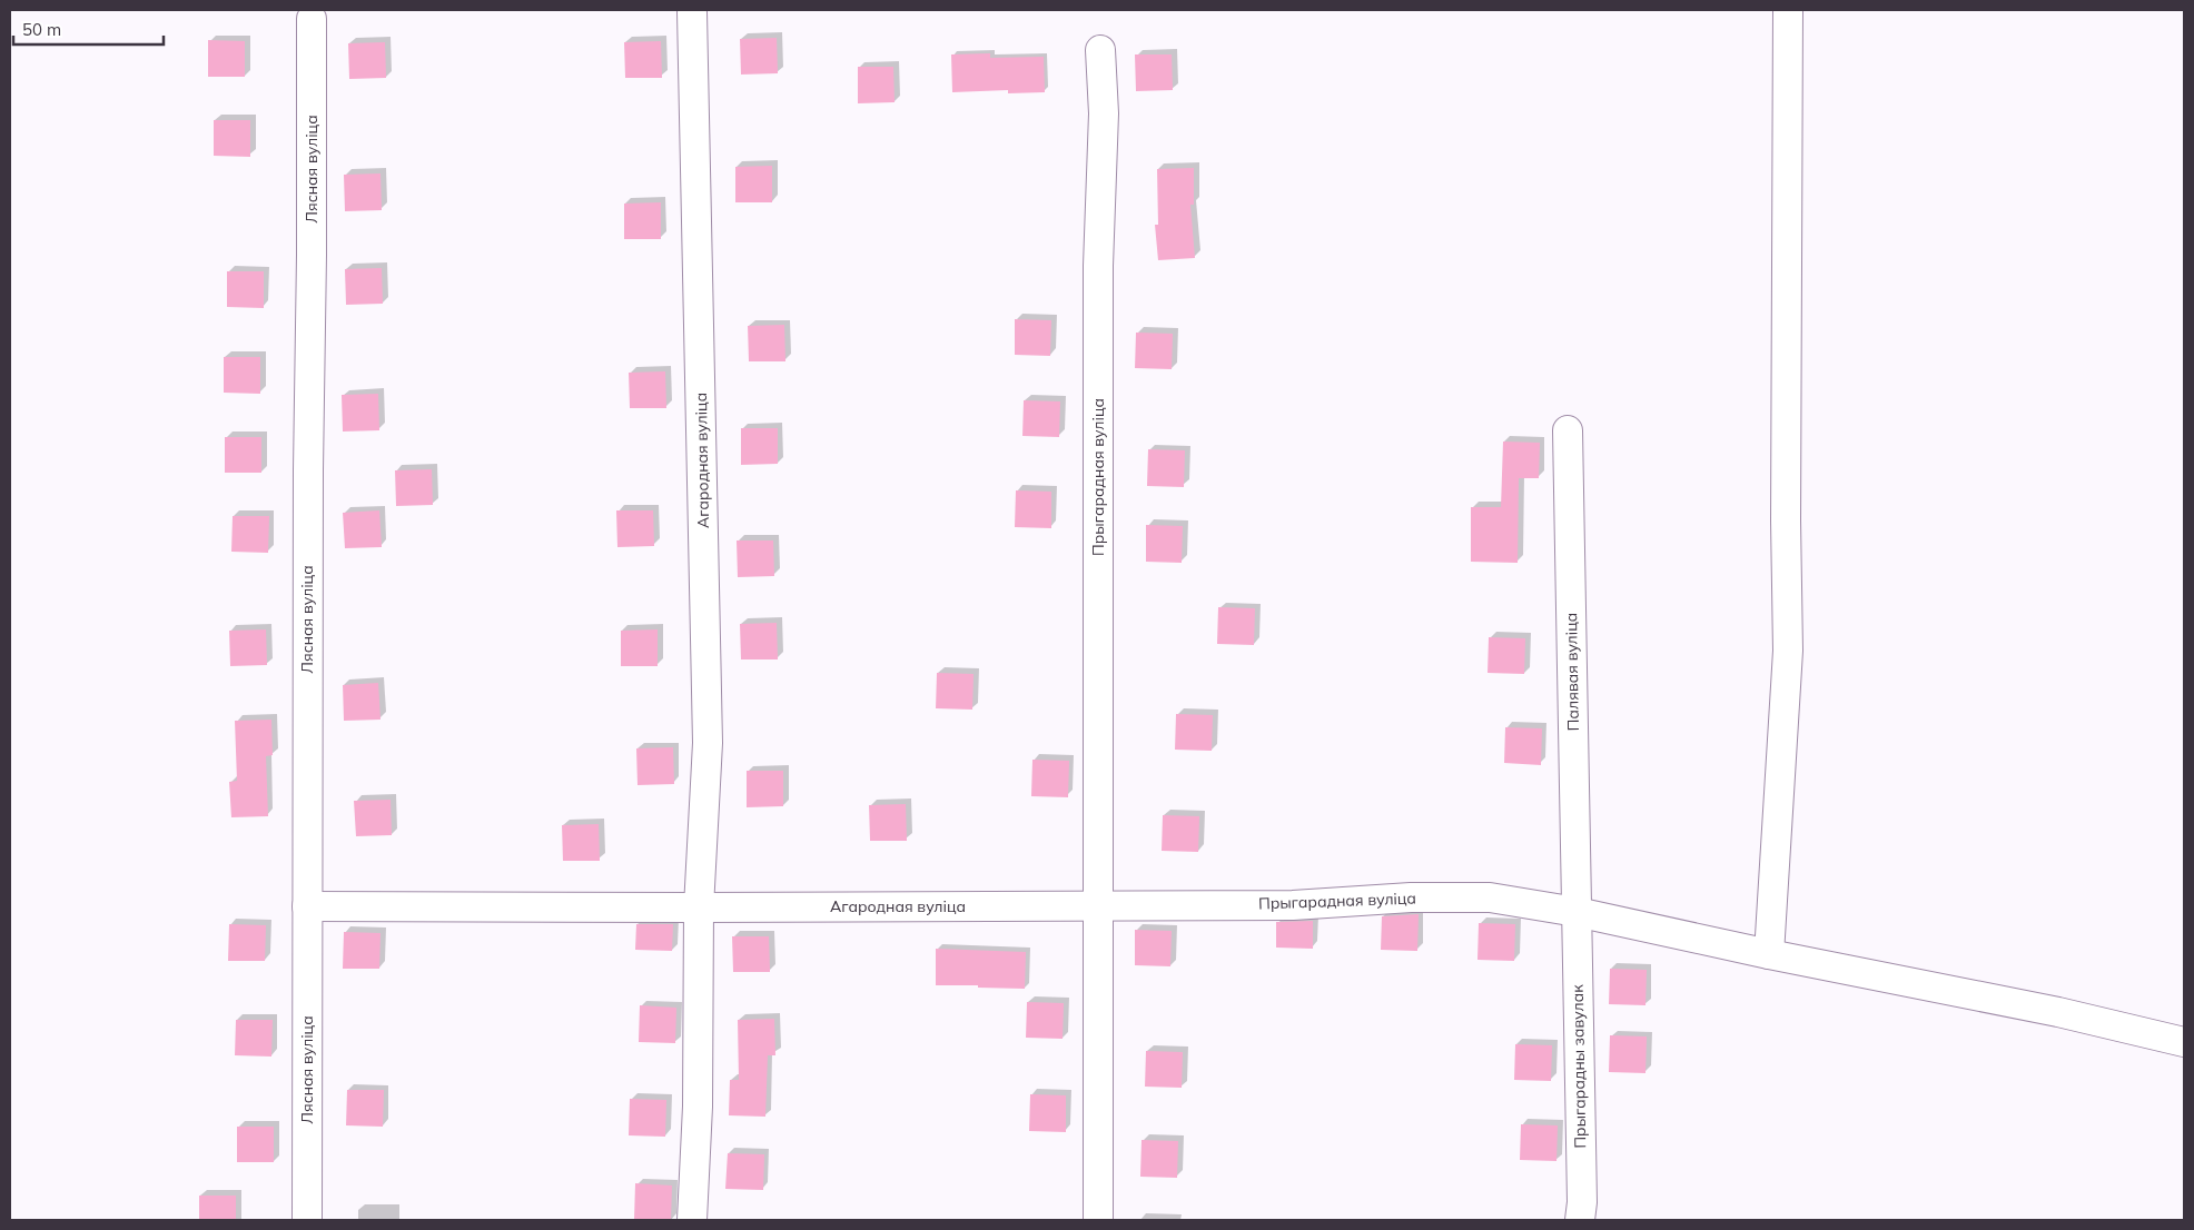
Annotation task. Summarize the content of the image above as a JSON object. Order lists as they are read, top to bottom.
{
  "streets": {
    "street": [
      "Лясная вуліца",
      "Агародная вуліца",
      "Прыгарадная вуліца",
      "Палявая вуліца",
      "Прыгарадны завулак"
    ]
  },
  "crossings": [
    ["Агародная вуліца", "Прыгарадная вуліца"],
    ["Прыгарадная вуліца", "Палявая вуліца"],
    ["Прыгарадная вуліца", "Прыгарадны завулак"],
    ["Палявая вуліца", "Прыгарадны завулак"]
  ],
  "scale_bar": "50 m"
}
